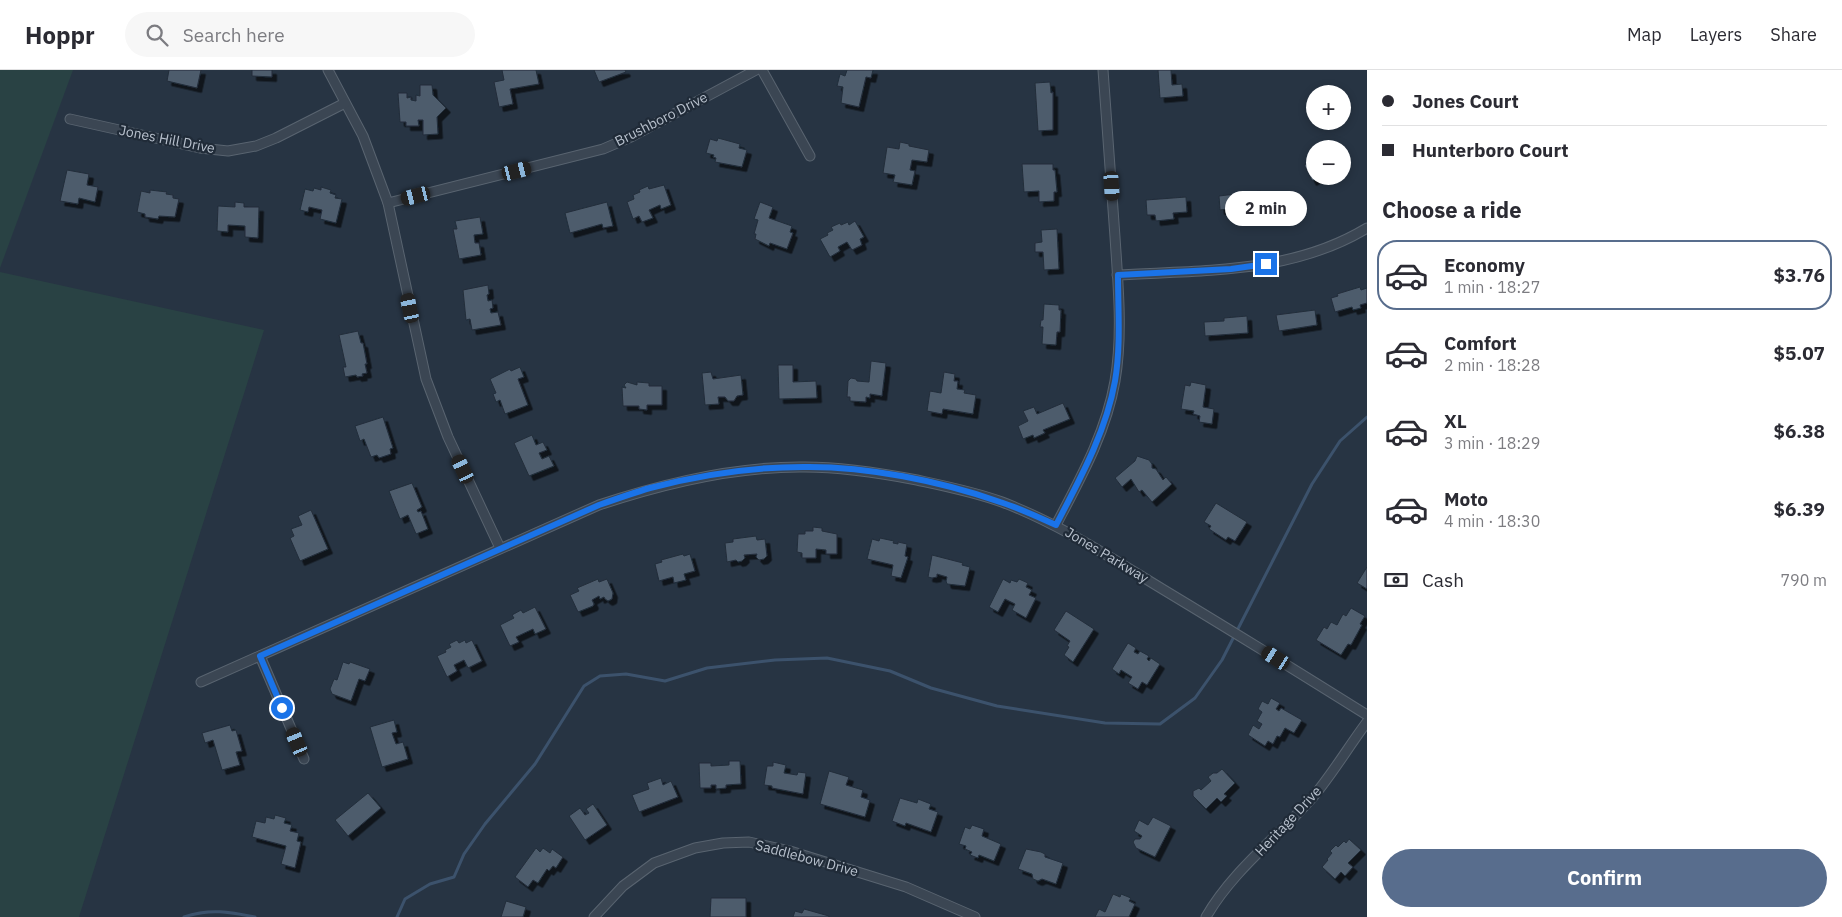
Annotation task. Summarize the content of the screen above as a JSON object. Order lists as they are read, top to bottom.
{
  "streets": {
    "street": [
      "Brushboro Drive",
      "Jones Hill Drive",
      "Jones Parkway",
      "Heritage Drive",
      "Saddlebow Drive"
    ]
  },
  "page": {
    "header": "Hoppr",
    "search": "Search here",
    "nav": ["Map", "Layers", "Share"],
    "banner": ["Jones Court", "Hunterboro Court"],
    "map_buttons": ["+", "−"],
    "heading": "Choose a ride",
    "bubble": "2 min",
    "list": [
      {
        "name": "Economy",
        "note": "1 min · 18:27",
        "value": "$3.76"
      },
      {
        "name": "Comfort",
        "note": "2 min · 18:28",
        "value": "$5.07"
      },
      {
        "name": "XL",
        "note": "3 min · 18:29",
        "value": "$6.38"
      },
      {
        "name": "Moto",
        "note": "4 min · 18:30",
        "value": "$6.39"
      }
    ],
    "pay": ["Cash", "790 m"],
    "buttons": "Confirm"
  }
}
